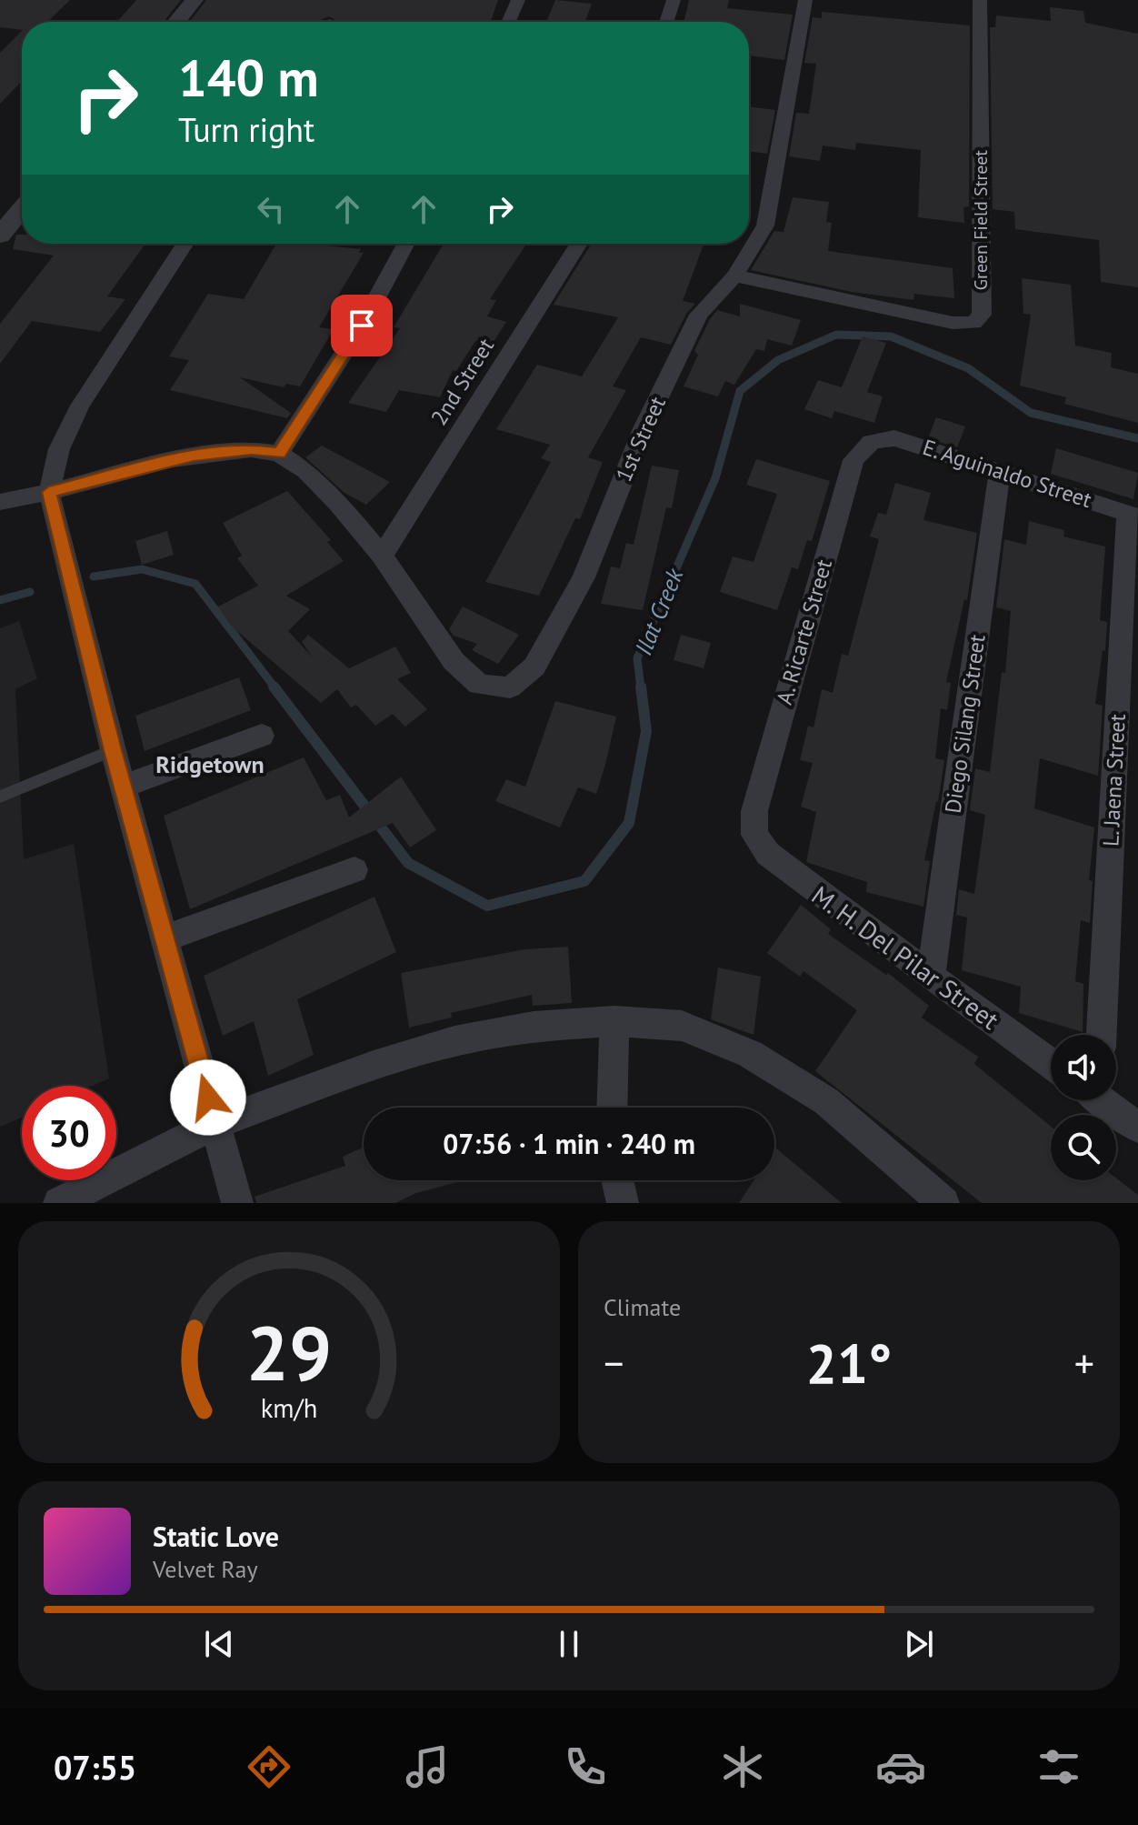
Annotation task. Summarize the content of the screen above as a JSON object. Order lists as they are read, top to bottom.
{
  "streets": {
    "street": [
      "Green Field Street",
      "2nd Street",
      "1st Street",
      "E. Aguinaldo Street",
      "A. Ricarte Street",
      "Diego Silang Street",
      "L. Jaena Street",
      "M. H. Del Pilar Street"
    ]
  },
  "crossings": [
    ["Green Field Street", "1st Street"],
    ["2nd Street", "1st Street"],
    ["E. Aguinaldo Street", "A. Ricarte Street"],
    ["E. Aguinaldo Street", "Diego Silang Street"],
    ["E. Aguinaldo Street", "L. Jaena Street"],
    ["A. Ricarte Street", "M. H. Del Pilar Street"],
    ["Diego Silang Street", "M. H. Del Pilar Street"]
  ],
  "districts": ["Ridgetown"],
  "water": ["Ilat Creek"],
  "page": {
    "turn": ["140 m", "Turn right"],
    "limit": "30",
    "trip": "07:56 · 1 min · 240 m",
    "tile": "Climate",
    "heat": ["−", "21°", "+"],
    "song": ["Static Love", "Velvet Ray"],
    "tabs": "07:55",
    "gauge": ["29", "km/h"]
  }
}
